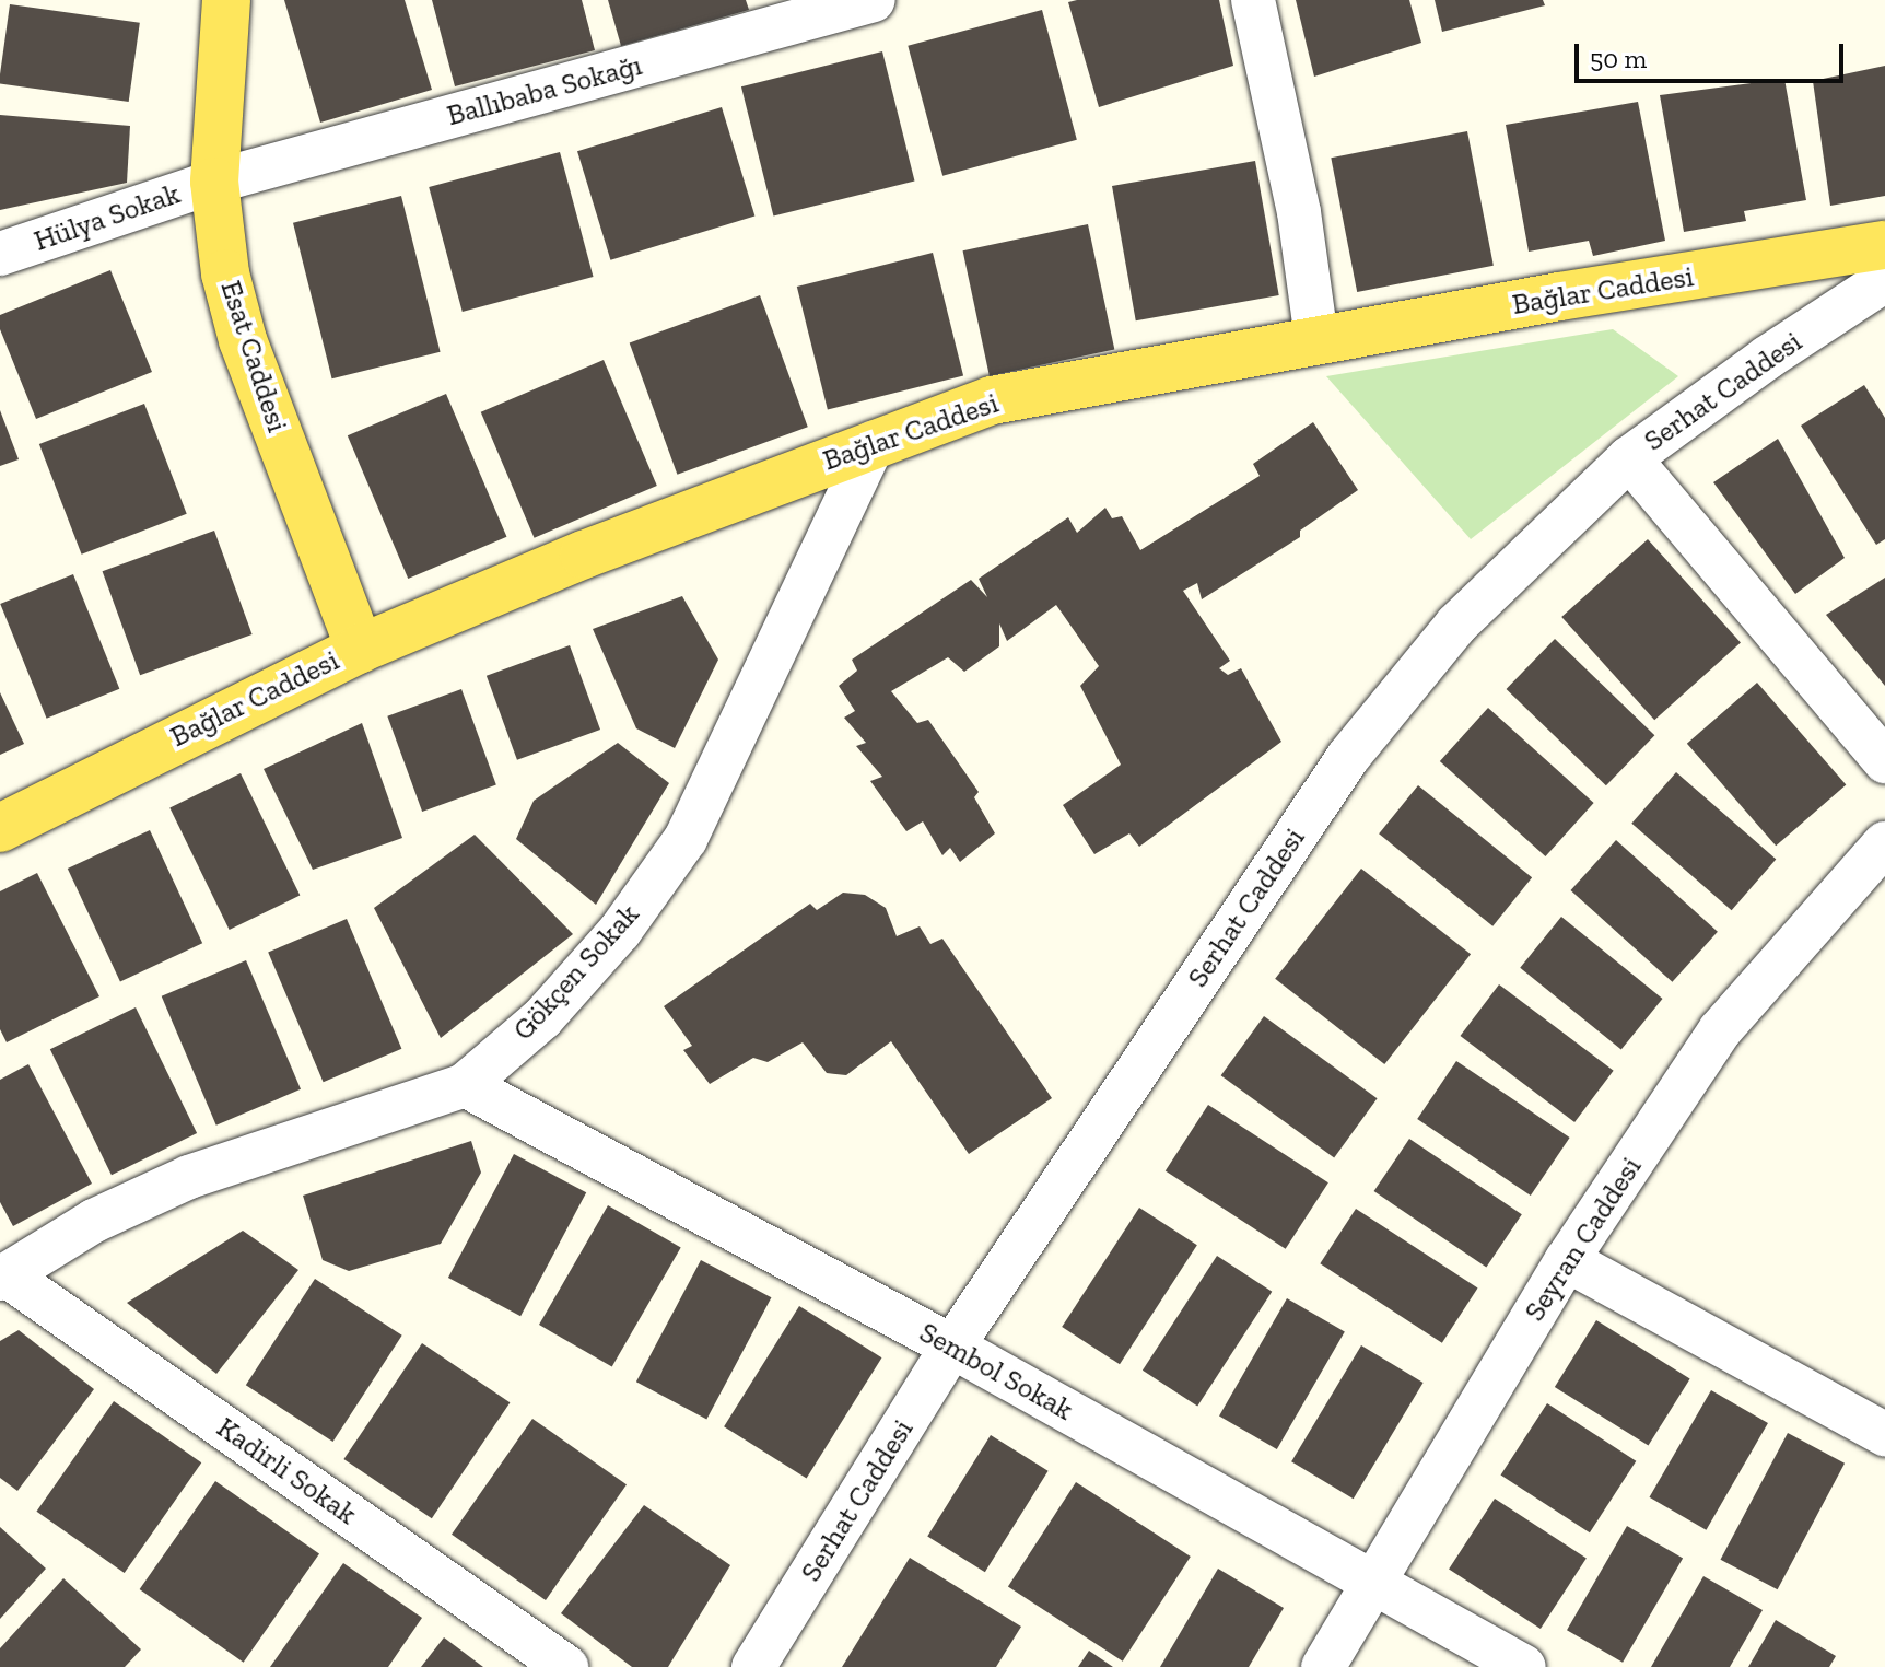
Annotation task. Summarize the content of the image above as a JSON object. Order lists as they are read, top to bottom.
{
  "streets": {
    "main road": ["Bağlar Caddesi", "Esat Caddesi"],
    "street": [
      "Ballıbaba Sokağı",
      "Hülya Sokak",
      "Serhat Caddesi",
      "Gökçen Sokak",
      "Seyran Caddesi",
      "Sembol Sokak",
      "Kadirli Sokak"
    ]
  },
  "crossings": [
    ["Ballıbaba Sokağı", "Hülya Sokak"],
    ["Ballıbaba Sokağı", "Esat Caddesi"],
    ["Hülya Sokak", "Esat Caddesi"],
    ["Bağlar Caddesi", "Esat Caddesi"],
    ["Bağlar Caddesi", "Gökçen Sokak"],
    ["Serhat Caddesi", "Sembol Sokak"],
    ["Gökçen Sokak", "Sembol Sokak"],
    ["Gökçen Sokak", "Kadirli Sokak"],
    ["Seyran Caddesi", "Sembol Sokak"]
  ],
  "scale_bar": "50 m"
}
